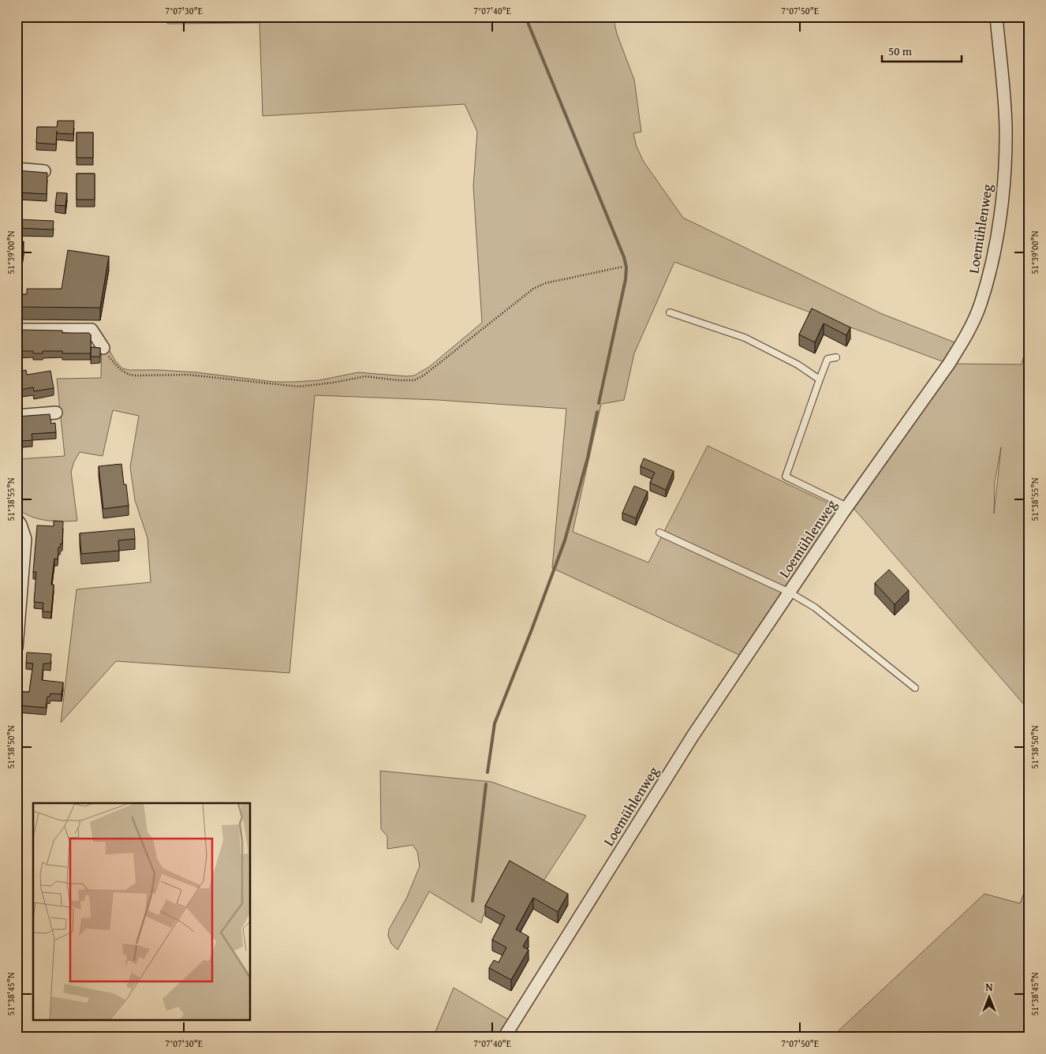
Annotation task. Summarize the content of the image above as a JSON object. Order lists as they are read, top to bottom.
{
  "streets": {
    "street": ["Loemühlenweg"]
  },
  "scale_bar": "50 m",
  "north": "top",
  "coordinates": [
    "7°07'30\"E",
    "7°07'40\"E",
    "7°07'50\"E",
    "51°39'00\"N",
    "51°38'55\"N",
    "51°38'50\"N",
    "51°38'45\"N"
  ]
}
